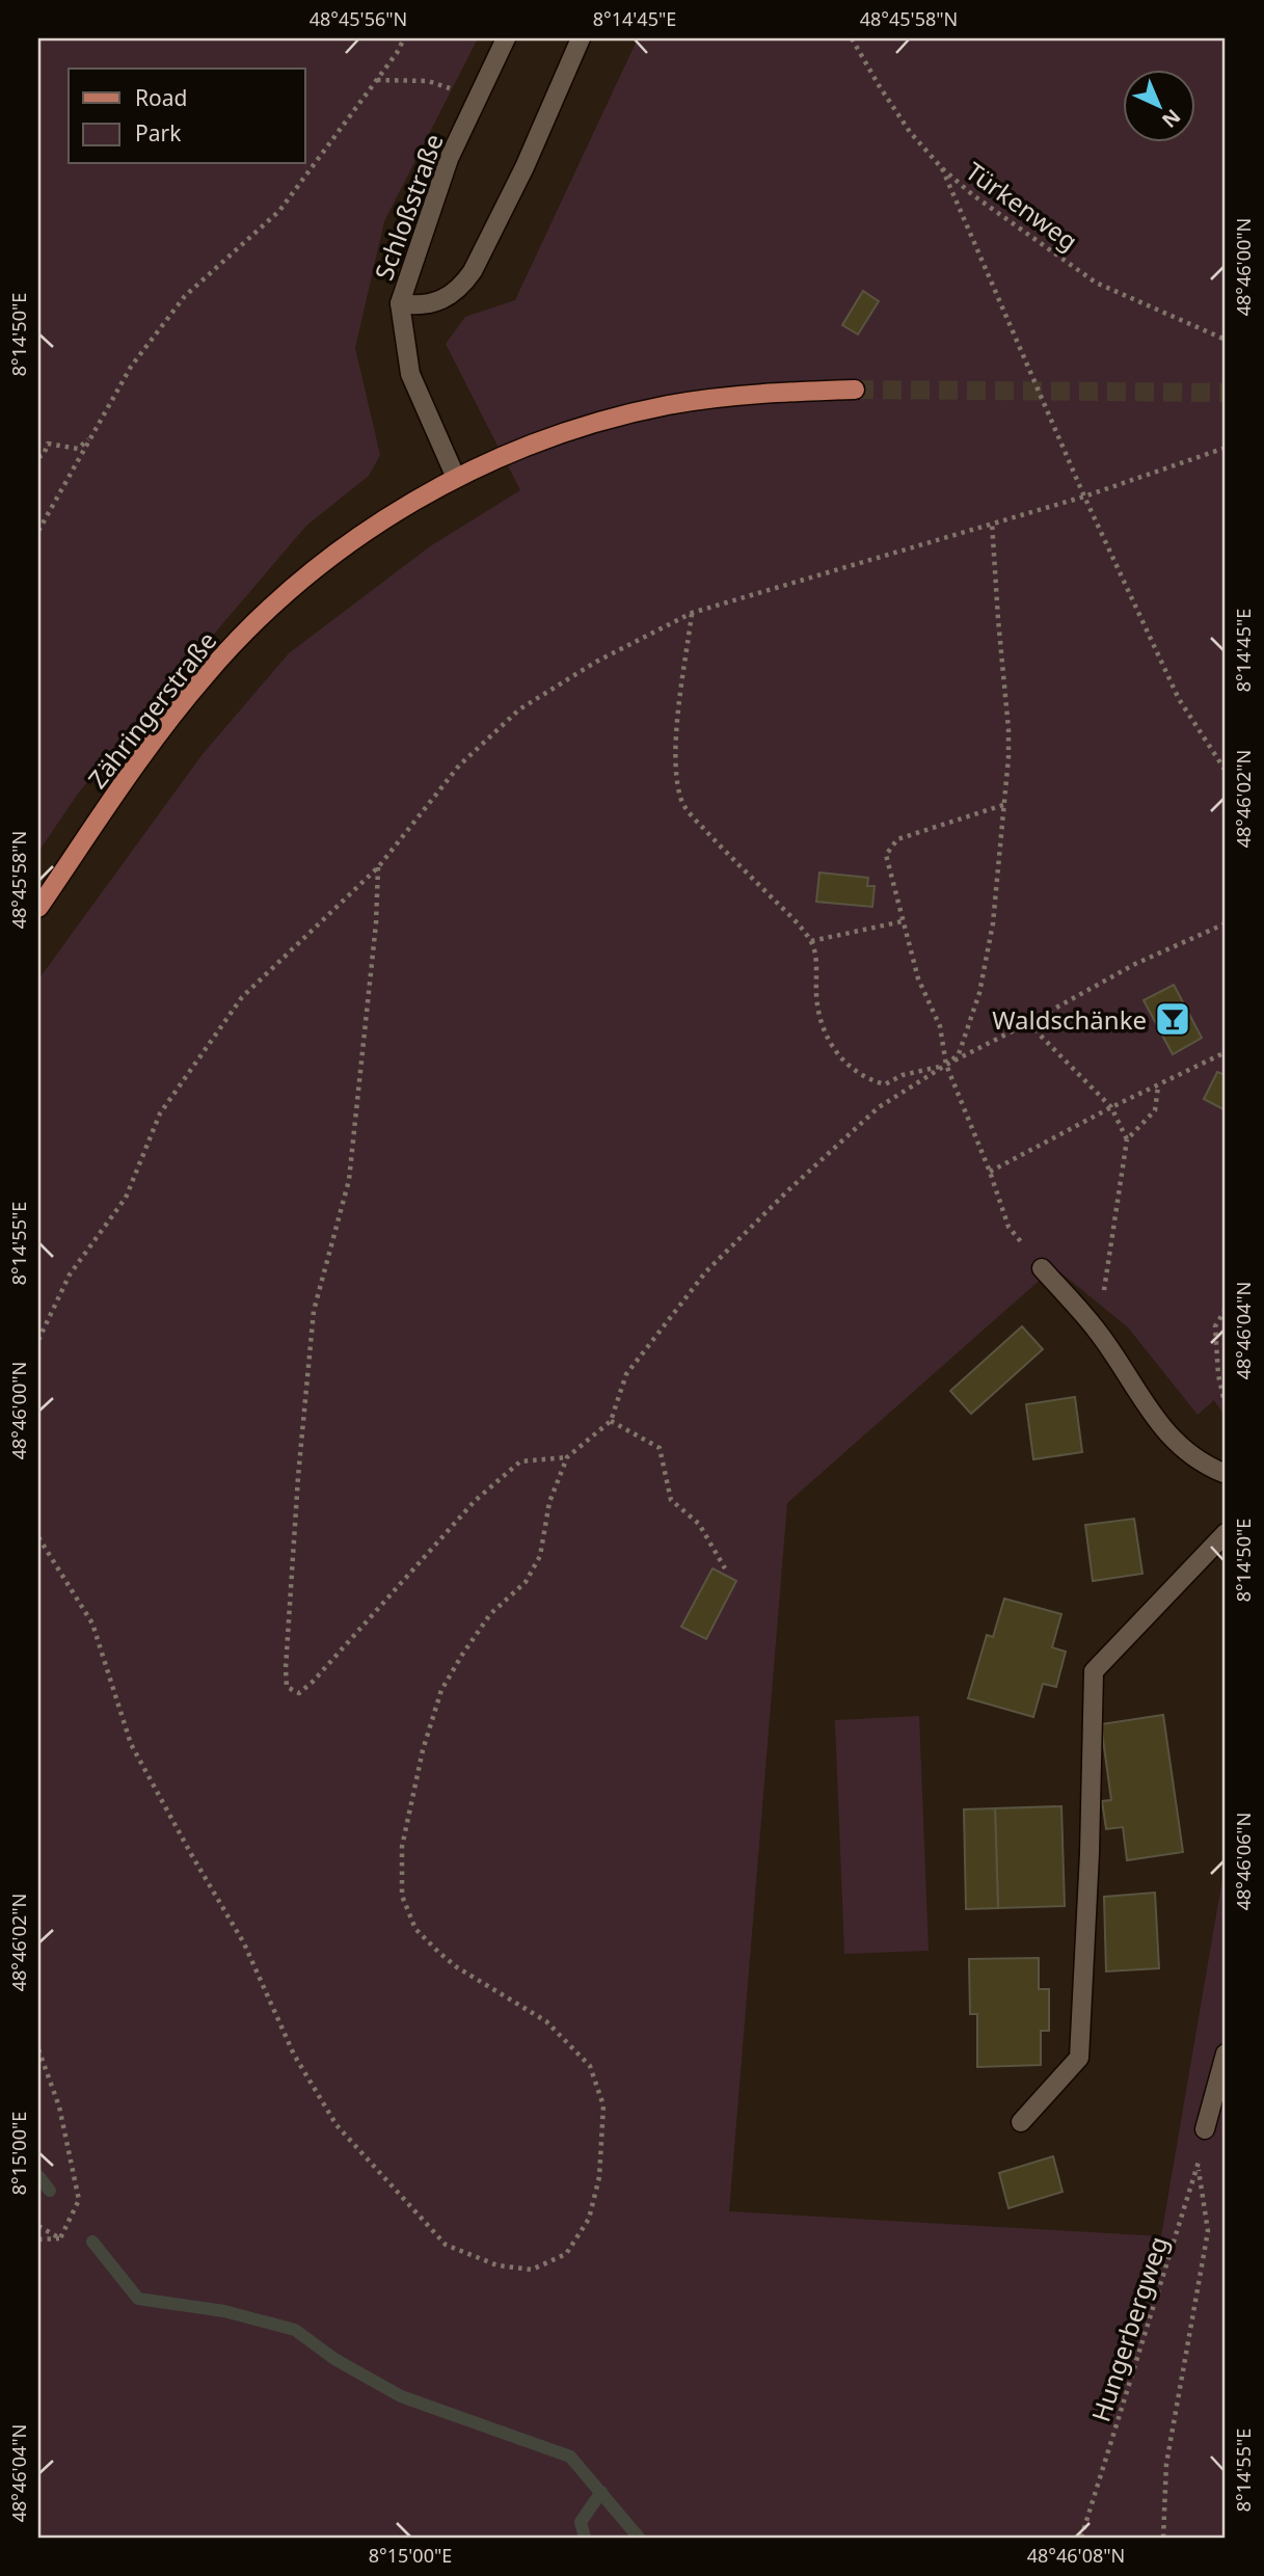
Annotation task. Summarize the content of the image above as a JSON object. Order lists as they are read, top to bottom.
{
  "streets": {
    "main road": ["Zähringerstraße"],
    "street": ["Schloßstraße"],
    "path": ["Türkenweg", "Hungerbergweg"]
  },
  "crossings": [
    ["Schloßstraße", "Zähringerstraße"]
  ],
  "places": {
    "bar": ["Waldschänke"]
  },
  "legend": ["Road", "Park"],
  "north": "bottom right",
  "coordinates": [
    "48°45'56\"N",
    "8°14'45\"E",
    "48°45'58\"N",
    "48°46'00\"N",
    "8°14'50\"E",
    "48°46'02\"N",
    "8°14'55\"E",
    "48°46'04\"N",
    "48°46'06\"N",
    "8°15'00\"E",
    "48°46'08\"N"
  ]
}
